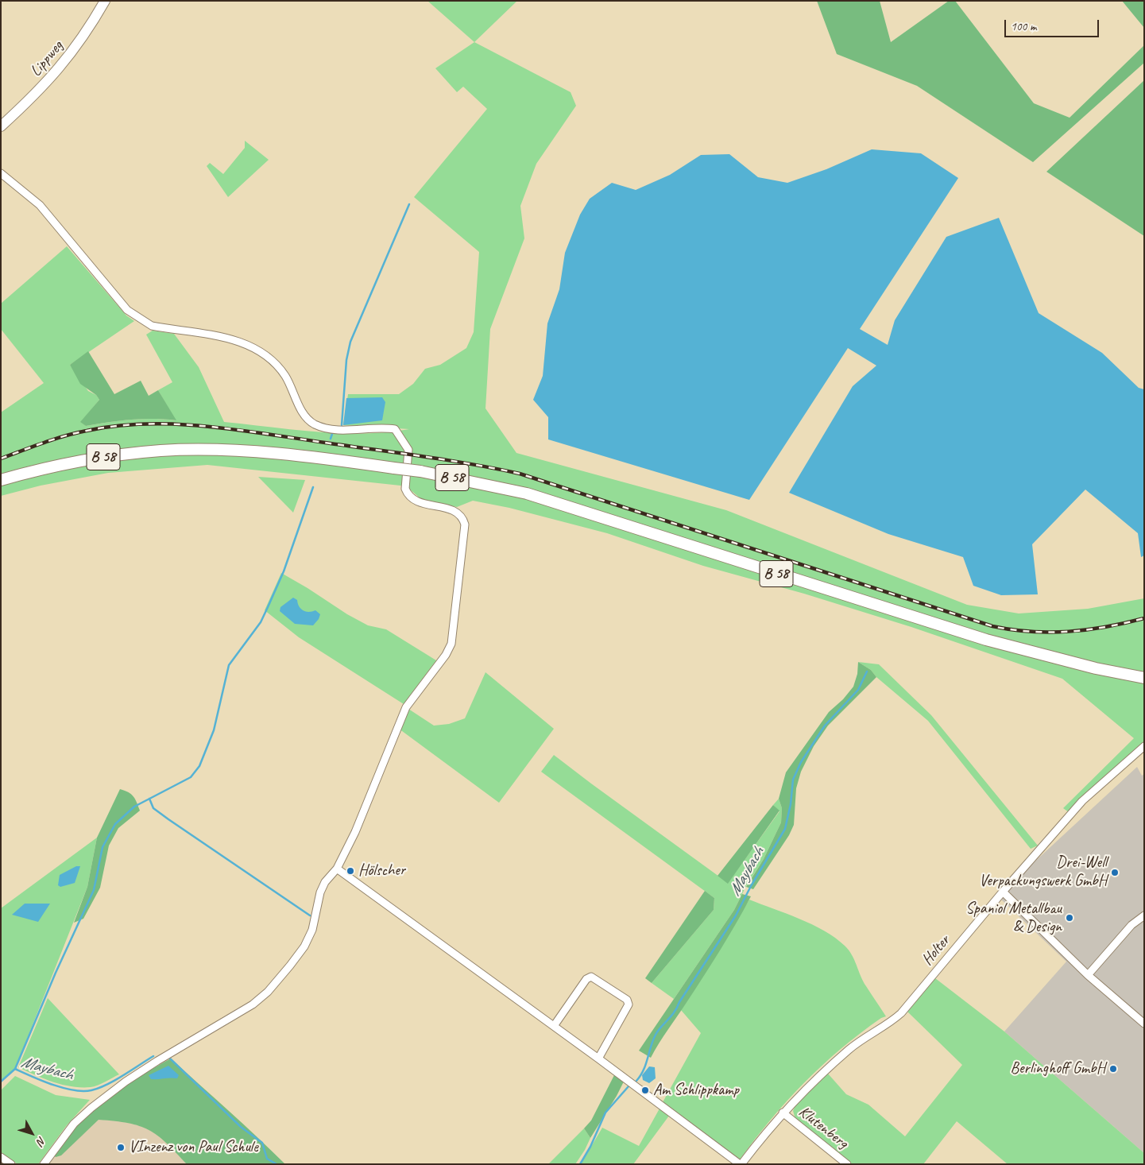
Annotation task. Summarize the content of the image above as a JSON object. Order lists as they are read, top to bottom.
{
  "streets": {
    "main road": ["B 58"],
    "street": ["Lippweg", "Holter", "Klutenberg"]
  },
  "crossings": [
    ["Holter", "Klutenberg"]
  ],
  "water": ["Maybach"],
  "places": [
    "Hölscher",
    "Drei-Well Verpackungswerk GmbH",
    "Spaniol Metallbau & Design",
    "Berlinghoff GmbH",
    "Am Schlippkamp",
    "VInzenz von Paul Schule"
  ],
  "scale_bar": "100 m",
  "north": "bottom right"
}
